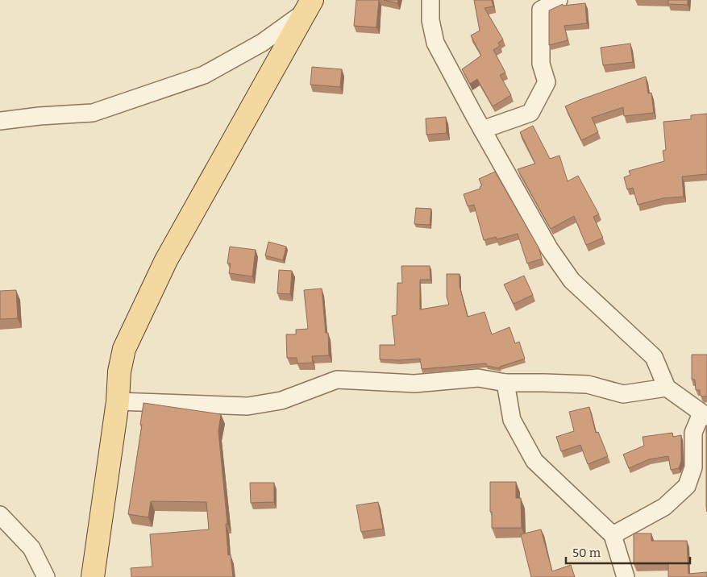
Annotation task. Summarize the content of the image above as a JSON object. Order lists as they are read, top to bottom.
{
  "scale_bar": "50 m"
}
